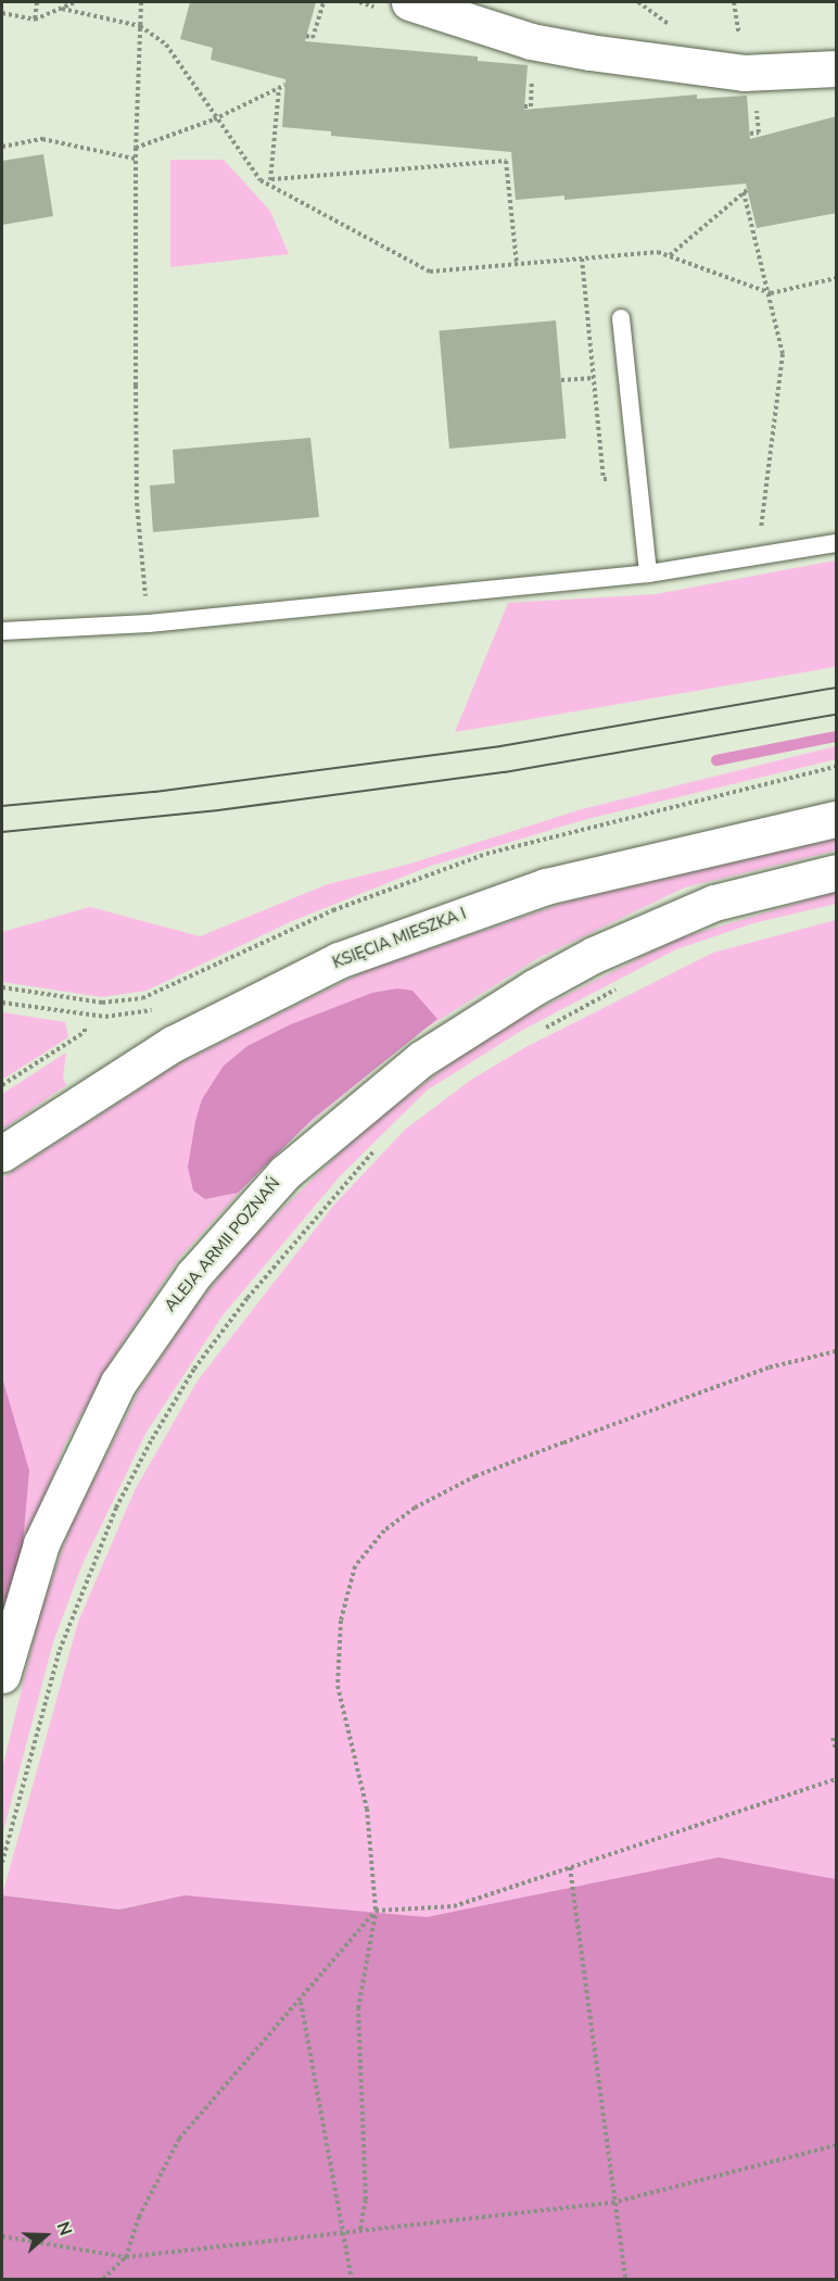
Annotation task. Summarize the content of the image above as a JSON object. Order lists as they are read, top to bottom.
{
  "streets": {
    "street": ["KSIĘCIA MIESZKA I", "ALEJA ARMII POZNAŃ"]
  },
  "north": "right"
}
